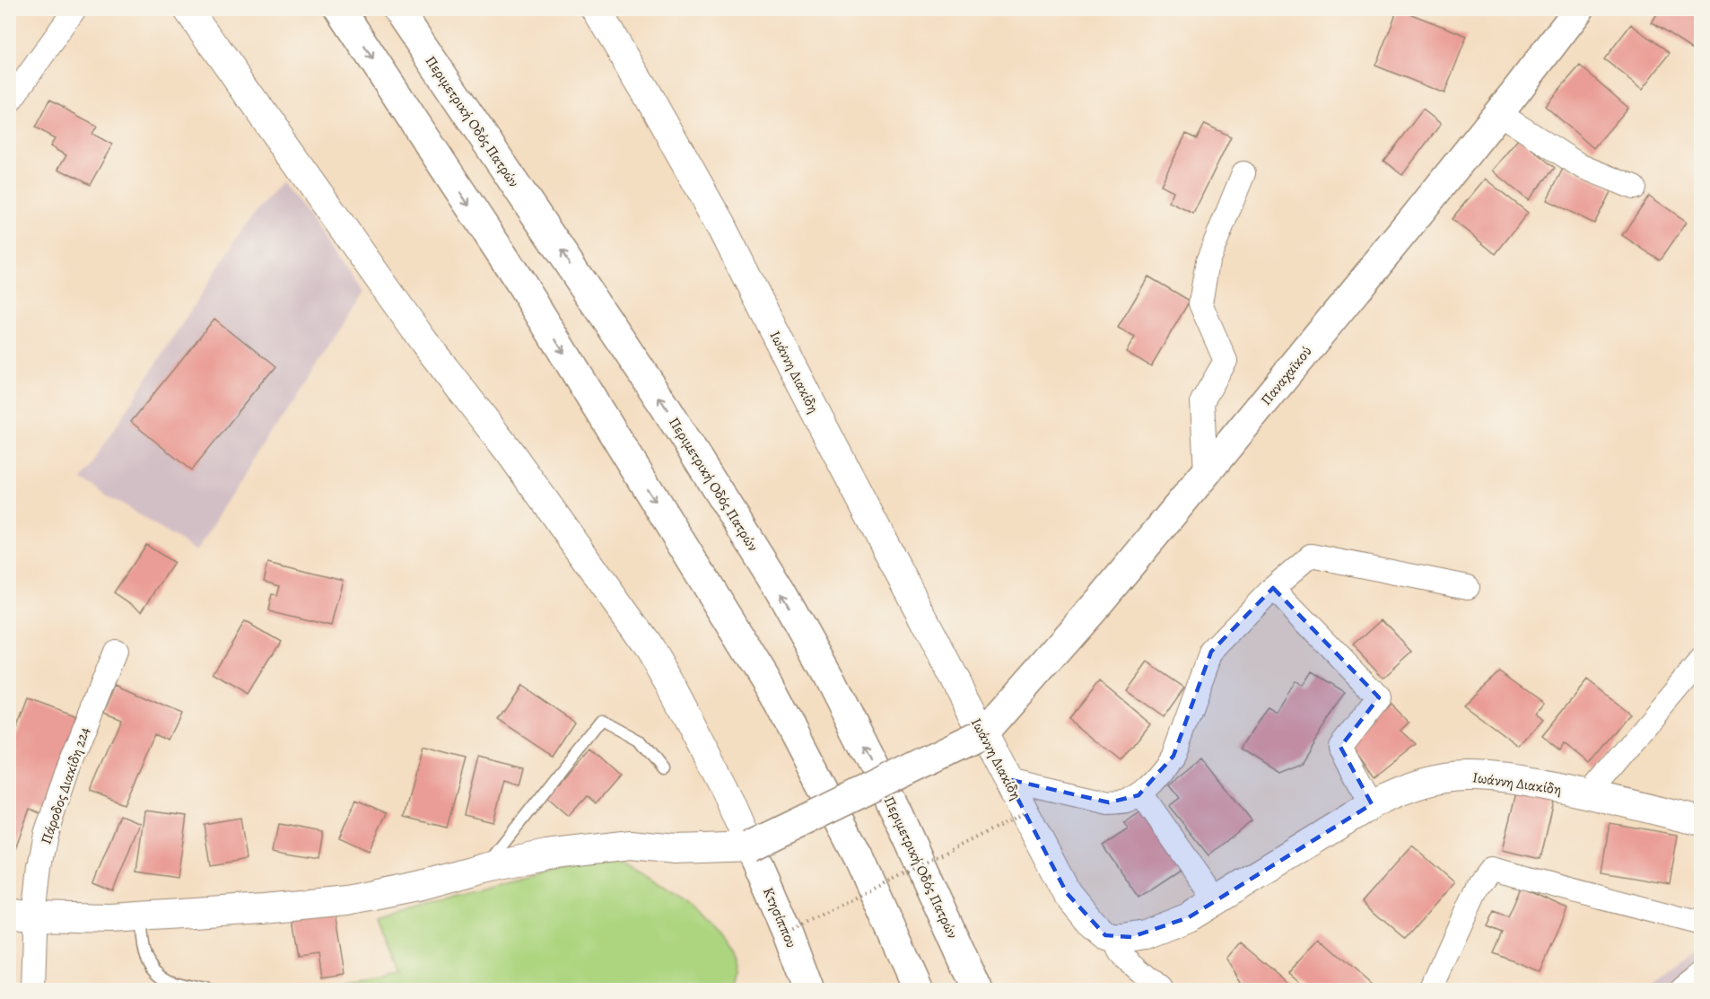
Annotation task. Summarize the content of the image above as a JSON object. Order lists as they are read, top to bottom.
{
  "streets": {
    "main road": ["Περιμετρική Οδός Πατρών", "Παναχαϊκού", "Κτησίππου"],
    "street": ["Ιωάννη Διακίδη", "Πάροδος Διακίδη 224"]
  },
  "crossings": [
    ["Ιωάννη Διακίδη", "Παναχαϊκού"]
  ]
}
